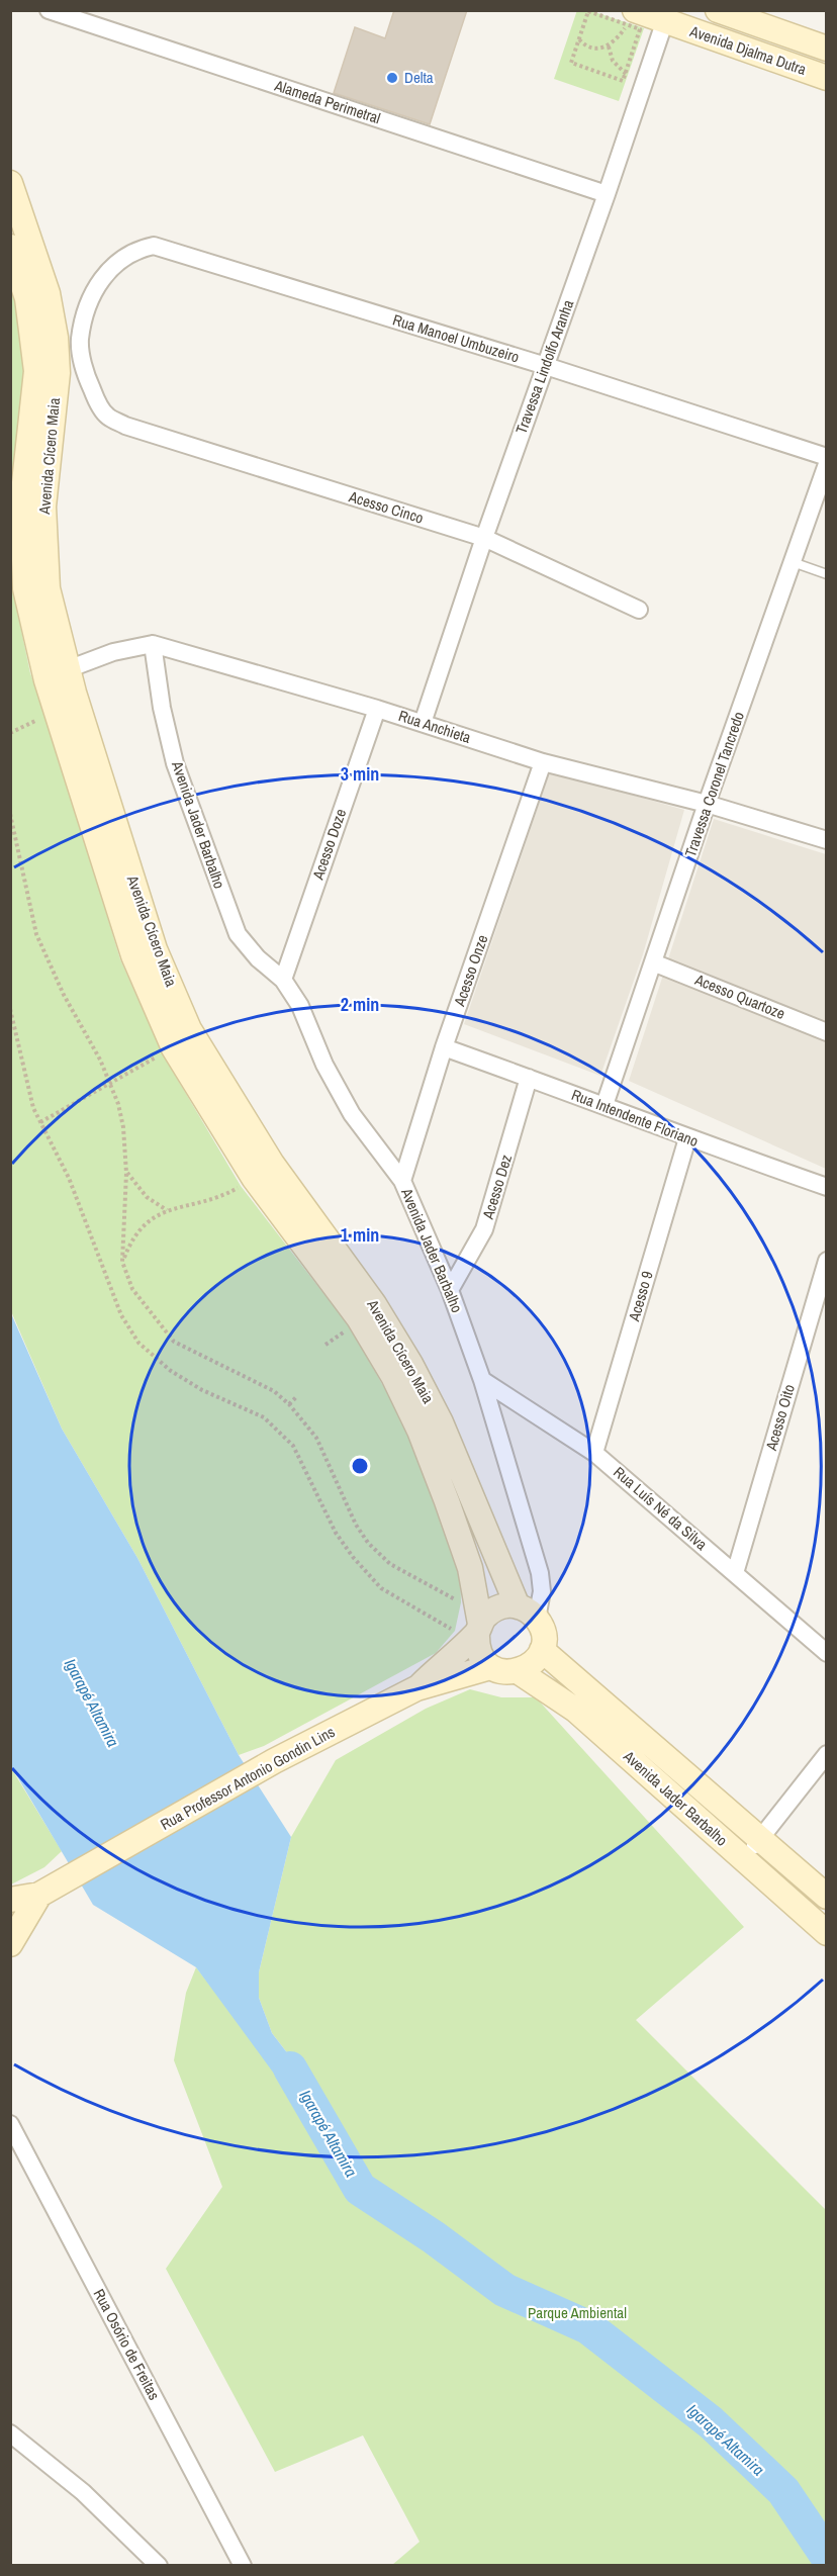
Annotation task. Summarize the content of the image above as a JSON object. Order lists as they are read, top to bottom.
{
  "streets": {
    "main road": [
      "Avenida Djalma Dutra",
      "Avenida Cícero Maia",
      "Avenida Jader Barbalho",
      "Rua Professor Antonio Gondin Lins"
    ],
    "street": [
      "Alameda Perimetral",
      "Rua Manoel Umbuzeiro",
      "Travessa Lindolfo Aranha",
      "Acesso Cinco",
      "Rua Anchieta",
      "Travessa Coronel Tancredo",
      "Acesso Doze",
      "Acesso Onze",
      "Acesso Quartoze",
      "Rua Intendente Floriano",
      "Acesso Dez",
      "Acesso 9",
      "Acesso Oito",
      "Rua Luís Né da Silva",
      "Rua Osório de Freitas"
    ]
  },
  "crossings": [
    ["Avenida Djalma Dutra", "Travessa Lindolfo Aranha"],
    ["Alameda Perimetral", "Travessa Lindolfo Aranha"],
    ["Rua Manoel Umbuzeiro", "Travessa Lindolfo Aranha"],
    ["Rua Manoel Umbuzeiro", "Acesso Cinco"],
    ["Travessa Lindolfo Aranha", "Acesso Cinco"],
    ["Travessa Lindolfo Aranha", "Rua Anchieta"],
    ["Avenida Cícero Maia", "Rua Anchieta"],
    ["Avenida Cícero Maia", "Avenida Jader Barbalho"],
    ["Avenida Cícero Maia", "Rua Professor Antonio Gondin Lins"],
    ["Rua Anchieta", "Travessa Coronel Tancredo"],
    ["Rua Anchieta", "Avenida Jader Barbalho"],
    ["Rua Anchieta", "Acesso Doze"],
    ["Rua Anchieta", "Acesso Onze"],
    ["Travessa Coronel Tancredo", "Acesso Quartoze"],
    ["Travessa Coronel Tancredo", "Rua Intendente Floriano"],
    ["Avenida Jader Barbalho", "Acesso Doze"],
    ["Avenida Jader Barbalho", "Acesso Onze"],
    ["Avenida Jader Barbalho", "Acesso Dez"],
    ["Avenida Jader Barbalho", "Rua Luís Né da Silva"],
    ["Avenida Jader Barbalho", "Rua Professor Antonio Gondin Lins"],
    ["Acesso Onze", "Rua Intendente Floriano"],
    ["Rua Intendente Floriano", "Acesso Dez"],
    ["Rua Intendente Floriano", "Acesso 9"],
    ["Acesso 9", "Rua Luís Né da Silva"],
    ["Acesso Oito", "Rua Luís Né da Silva"]
  ],
  "water": ["Igarapé Altamira"],
  "parks": ["Parque Ambiental"],
  "places": ["Delta"],
  "rings": ["3 min", "2 min", "1 min"]
}
